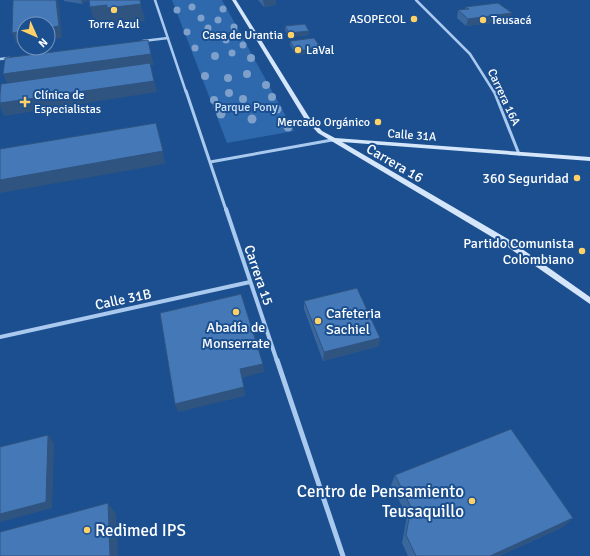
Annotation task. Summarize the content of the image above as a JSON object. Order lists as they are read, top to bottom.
{
  "streets": {
    "street": [
      "Carrera 16A",
      "Calle 31A",
      "Carrera 16",
      "Carrera 15",
      "Calle 31B"
    ]
  },
  "crossings": [
    ["Carrera 16A", "Calle 31A"],
    ["Calle 31A", "Carrera 16"],
    ["Calle 31A", "Carrera 15"],
    ["Carrera 15", "Calle 31B"]
  ],
  "parks": ["Parque Pony"],
  "places": {
    "other": [
      "Torre Azul",
      "ASOPECOL",
      "Teusacá",
      "Casa de Urantia",
      "LaVal",
      "Mercado Orgánico",
      "360 Seguridad",
      "Partido Comunista Colombiano",
      "Abadía de Monserrate",
      "Cafeteria Sachiel",
      "Centro de Pensamiento Teusaquillo",
      "Redimed IPS"
    ],
    "health": ["Clínica de Especialistas"]
  },
  "north": "bottom right"
}
